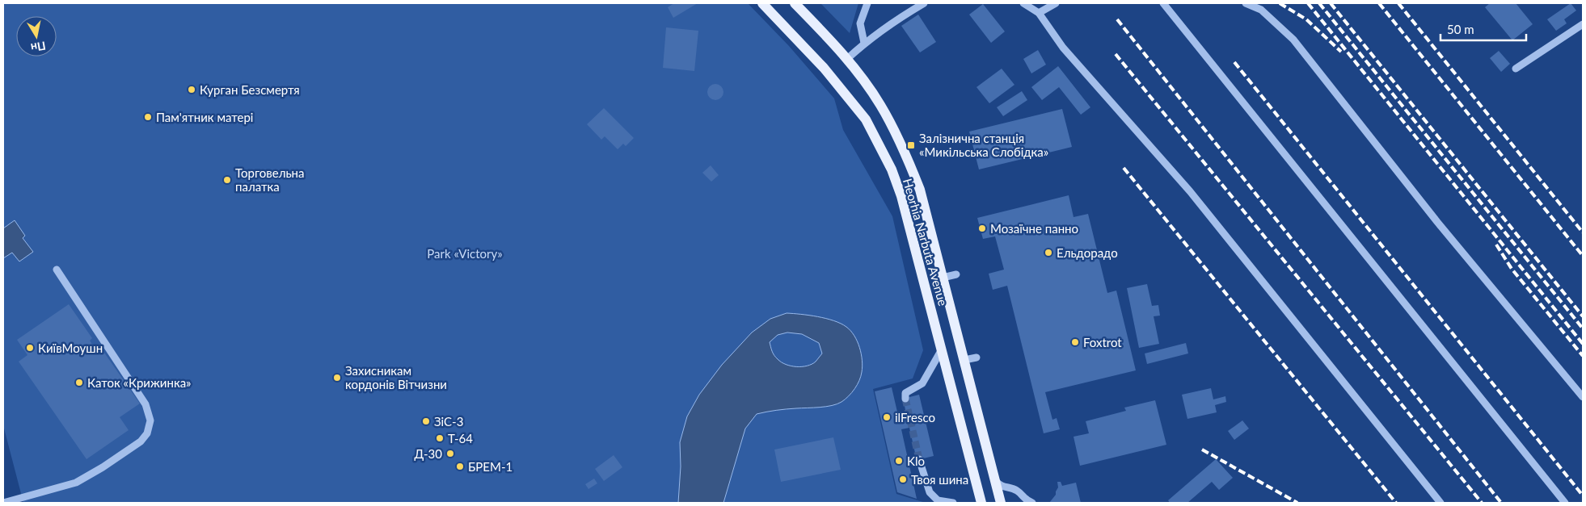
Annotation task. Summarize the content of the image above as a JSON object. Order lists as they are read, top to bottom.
{
  "streets": {
    "main road": ["Heorhia Narbuta Avenue"]
  },
  "parks": ["Park «Victory»"],
  "places": {
    "other": [
      "Курган Безсмертя",
      "Пам'ятник матері",
      "Торговельна палатка",
      "Мозаїчне панно",
      "Ельдорадо",
      "Foxtrot",
      "КиївМоушн",
      "Захисникам кордонів Вітчизни",
      "Каток «Крижинка»",
      "ilFresco",
      "ЗіС-3",
      "Т-64",
      "Д-30",
      "Klo",
      "БРЕМ-1",
      "Твоя шина"
    ],
    "transit": ["Залізнична станція «Микільська Слобідка»"]
  },
  "scale_bar": "50 m",
  "north": "bottom"
}
